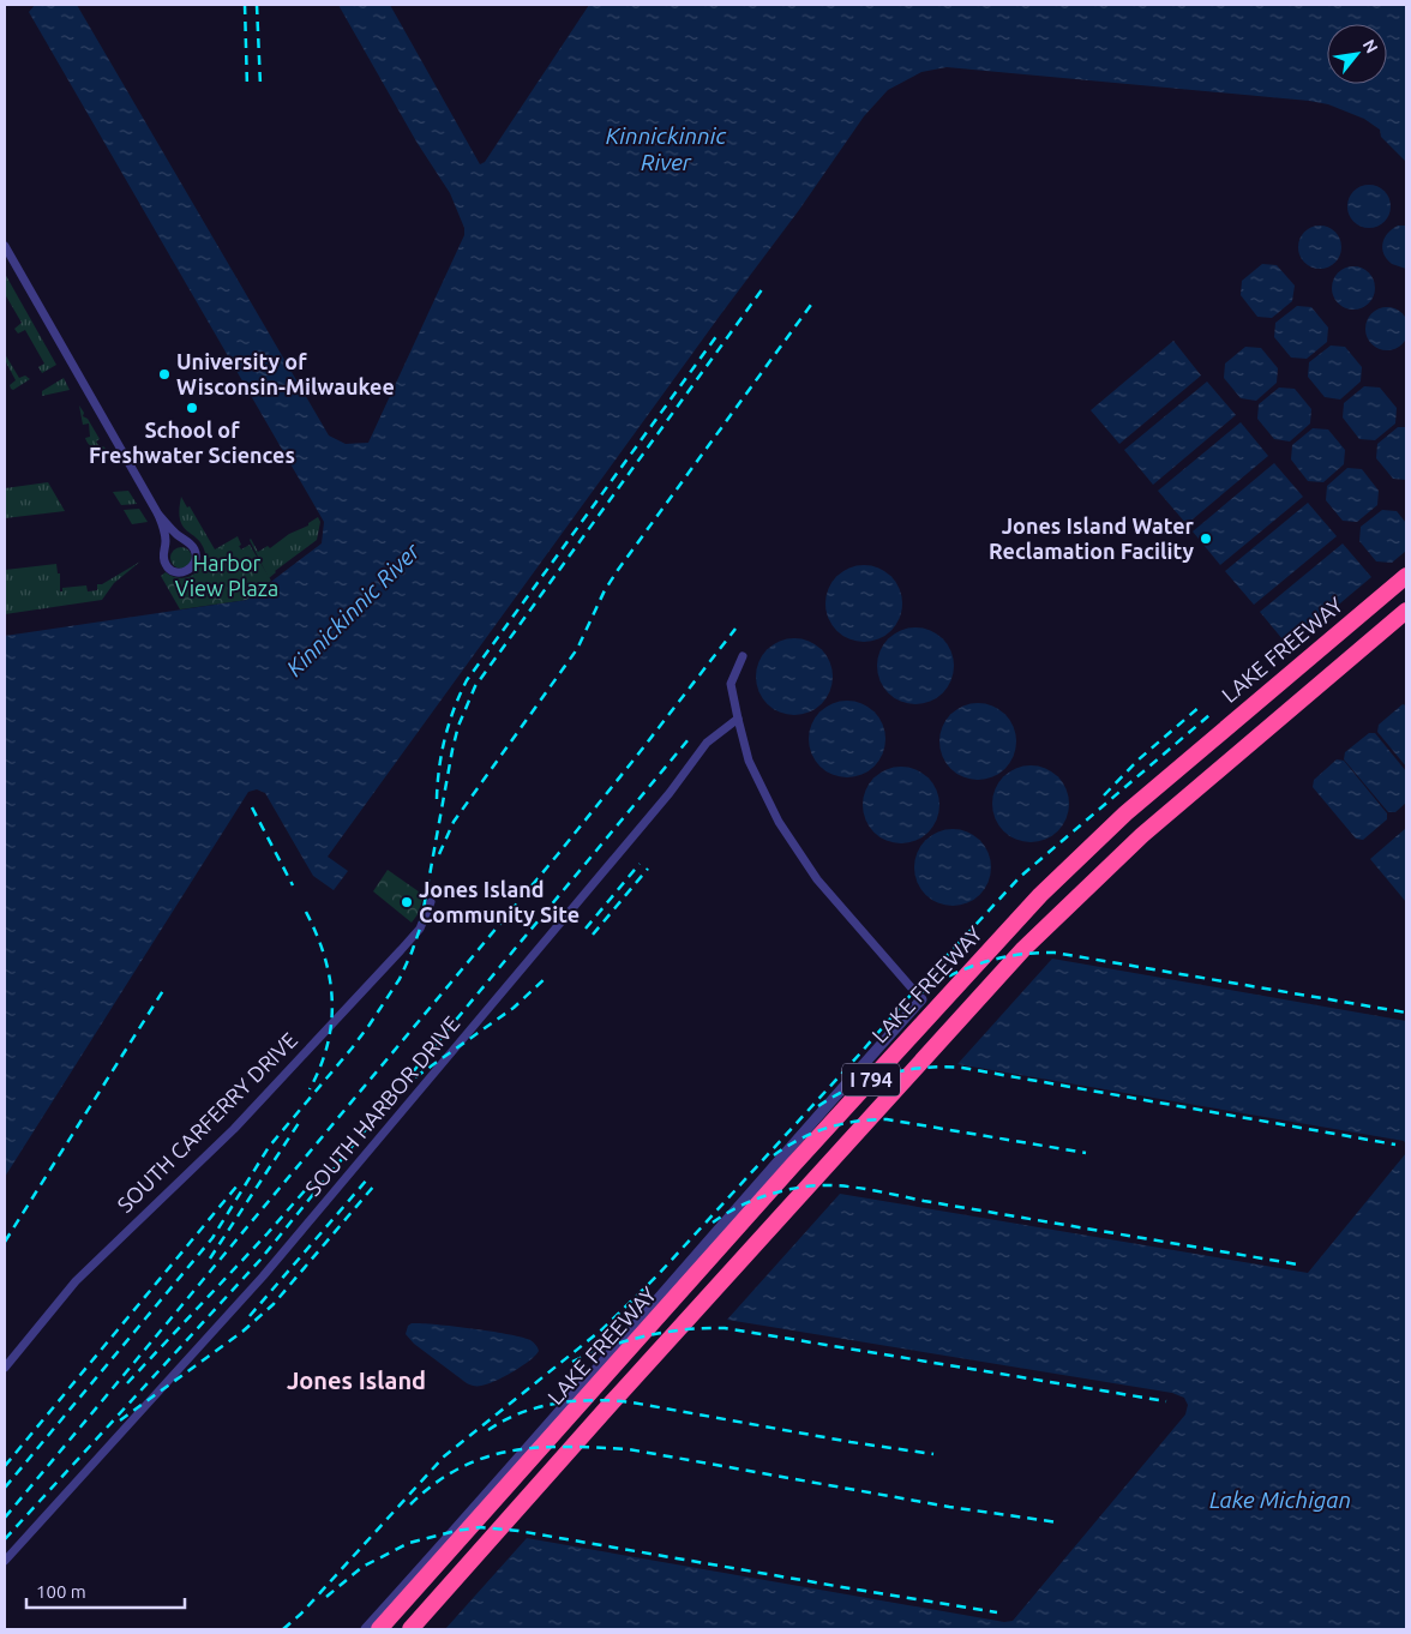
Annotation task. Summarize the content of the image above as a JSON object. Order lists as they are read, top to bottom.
{
  "streets": {
    "highway": ["LAKE FREEWAY", "I 794"],
    "street": ["SOUTH HARBOR DRIVE", "SOUTH CARFERRY DRIVE"]
  },
  "districts": ["Jones Island"],
  "water": ["Kinnickinnic River", "Lake Michigan"],
  "parks": ["Harbor View Plaza"],
  "places": [
    "University of Wisconsin-Milwaukee",
    "School of Freshwater Sciences",
    "Jones Island Water Reclamation Facility",
    "Jones Island Community Site"
  ],
  "scale_bar": "100 m",
  "north": "top right"
}
